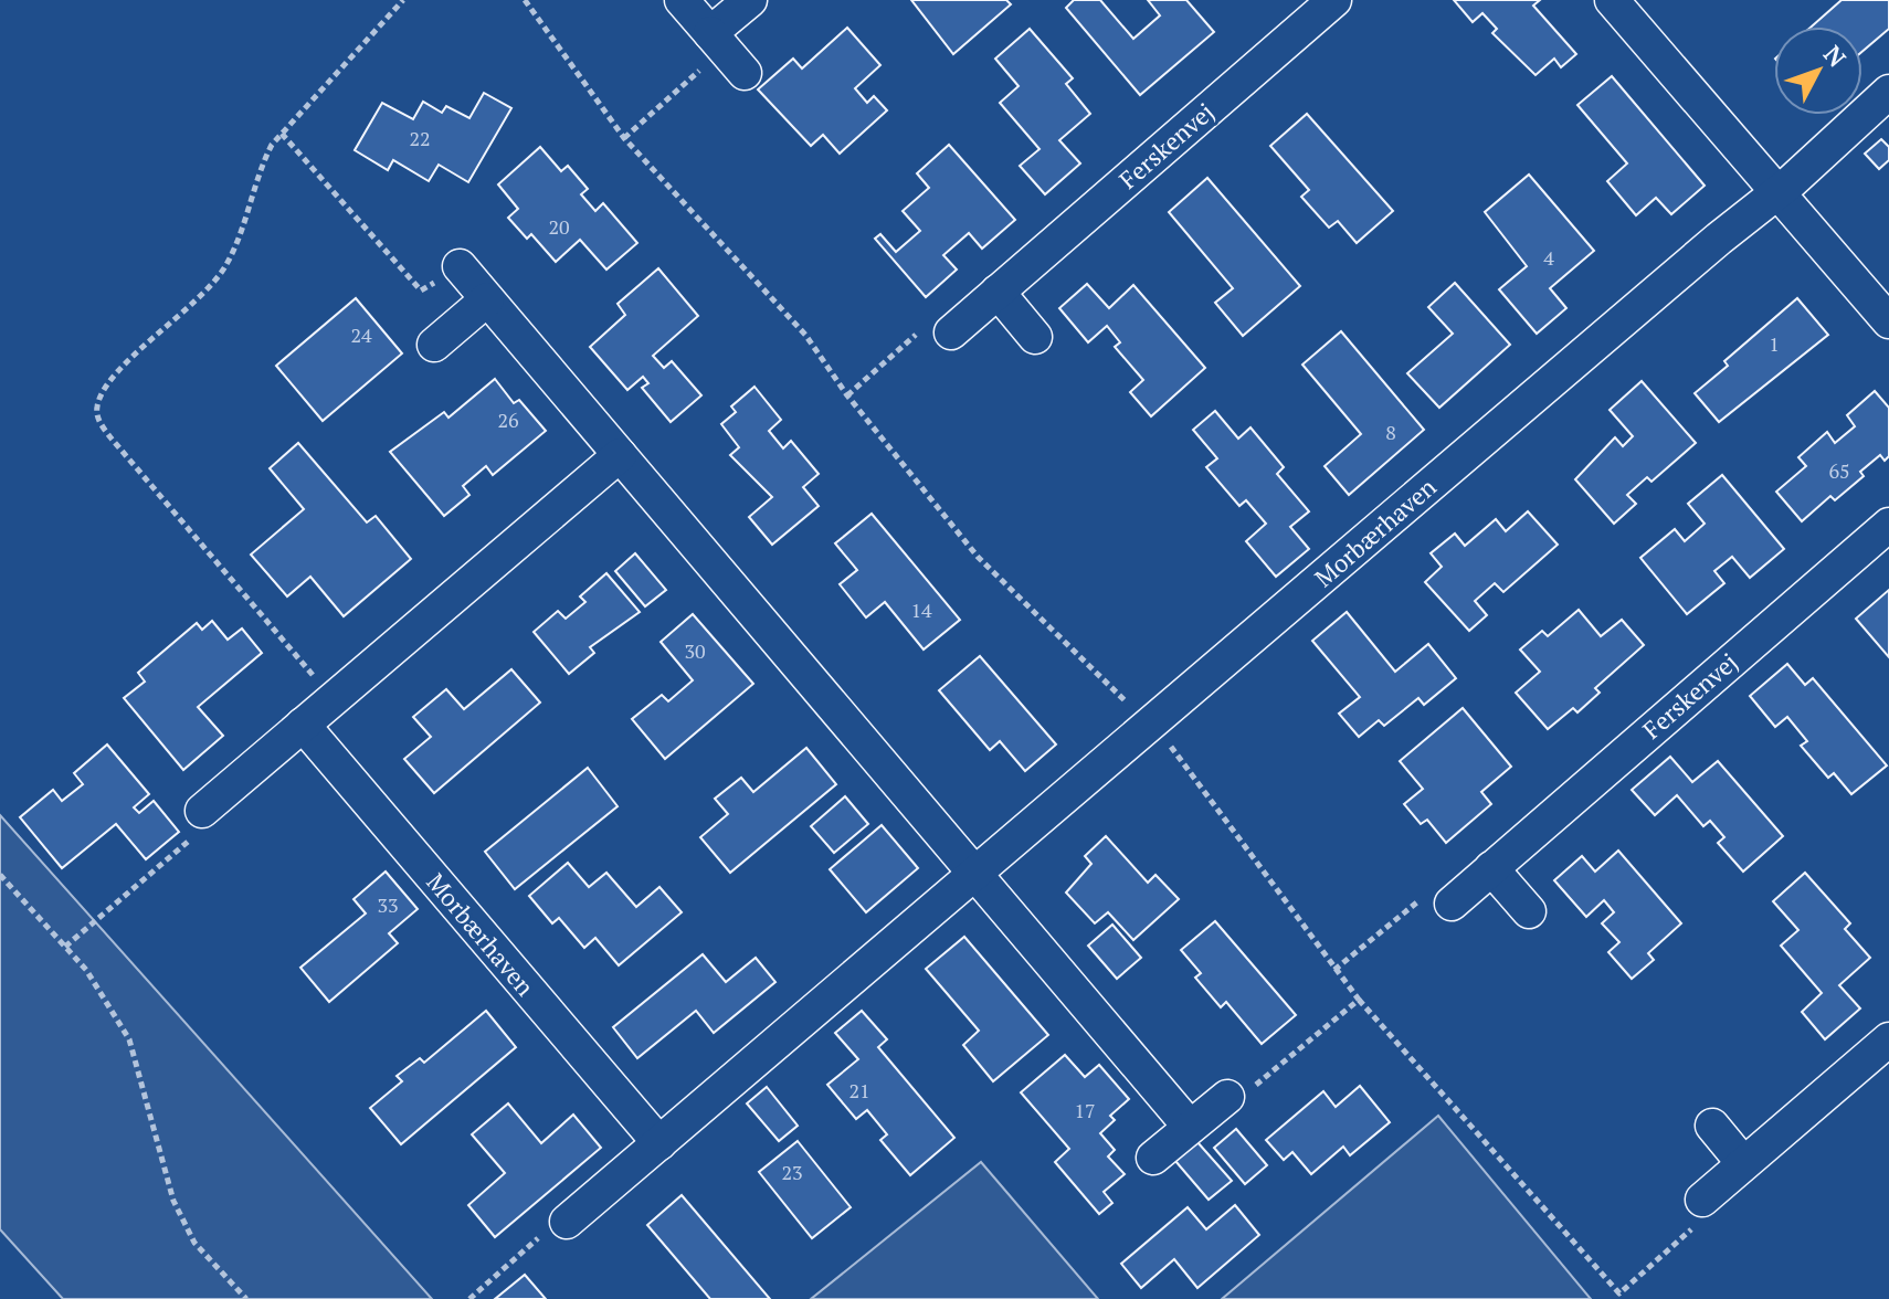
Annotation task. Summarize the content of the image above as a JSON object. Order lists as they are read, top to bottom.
{
  "streets": {
    "street": ["Ferskenvej", "Morbærhaven"]
  },
  "house_numbers": [
    "22",
    "20",
    "4",
    "24",
    "1",
    "26",
    "8",
    "65",
    "14",
    "30",
    "33",
    "21",
    "17",
    "23"
  ],
  "north": "top right"
}
